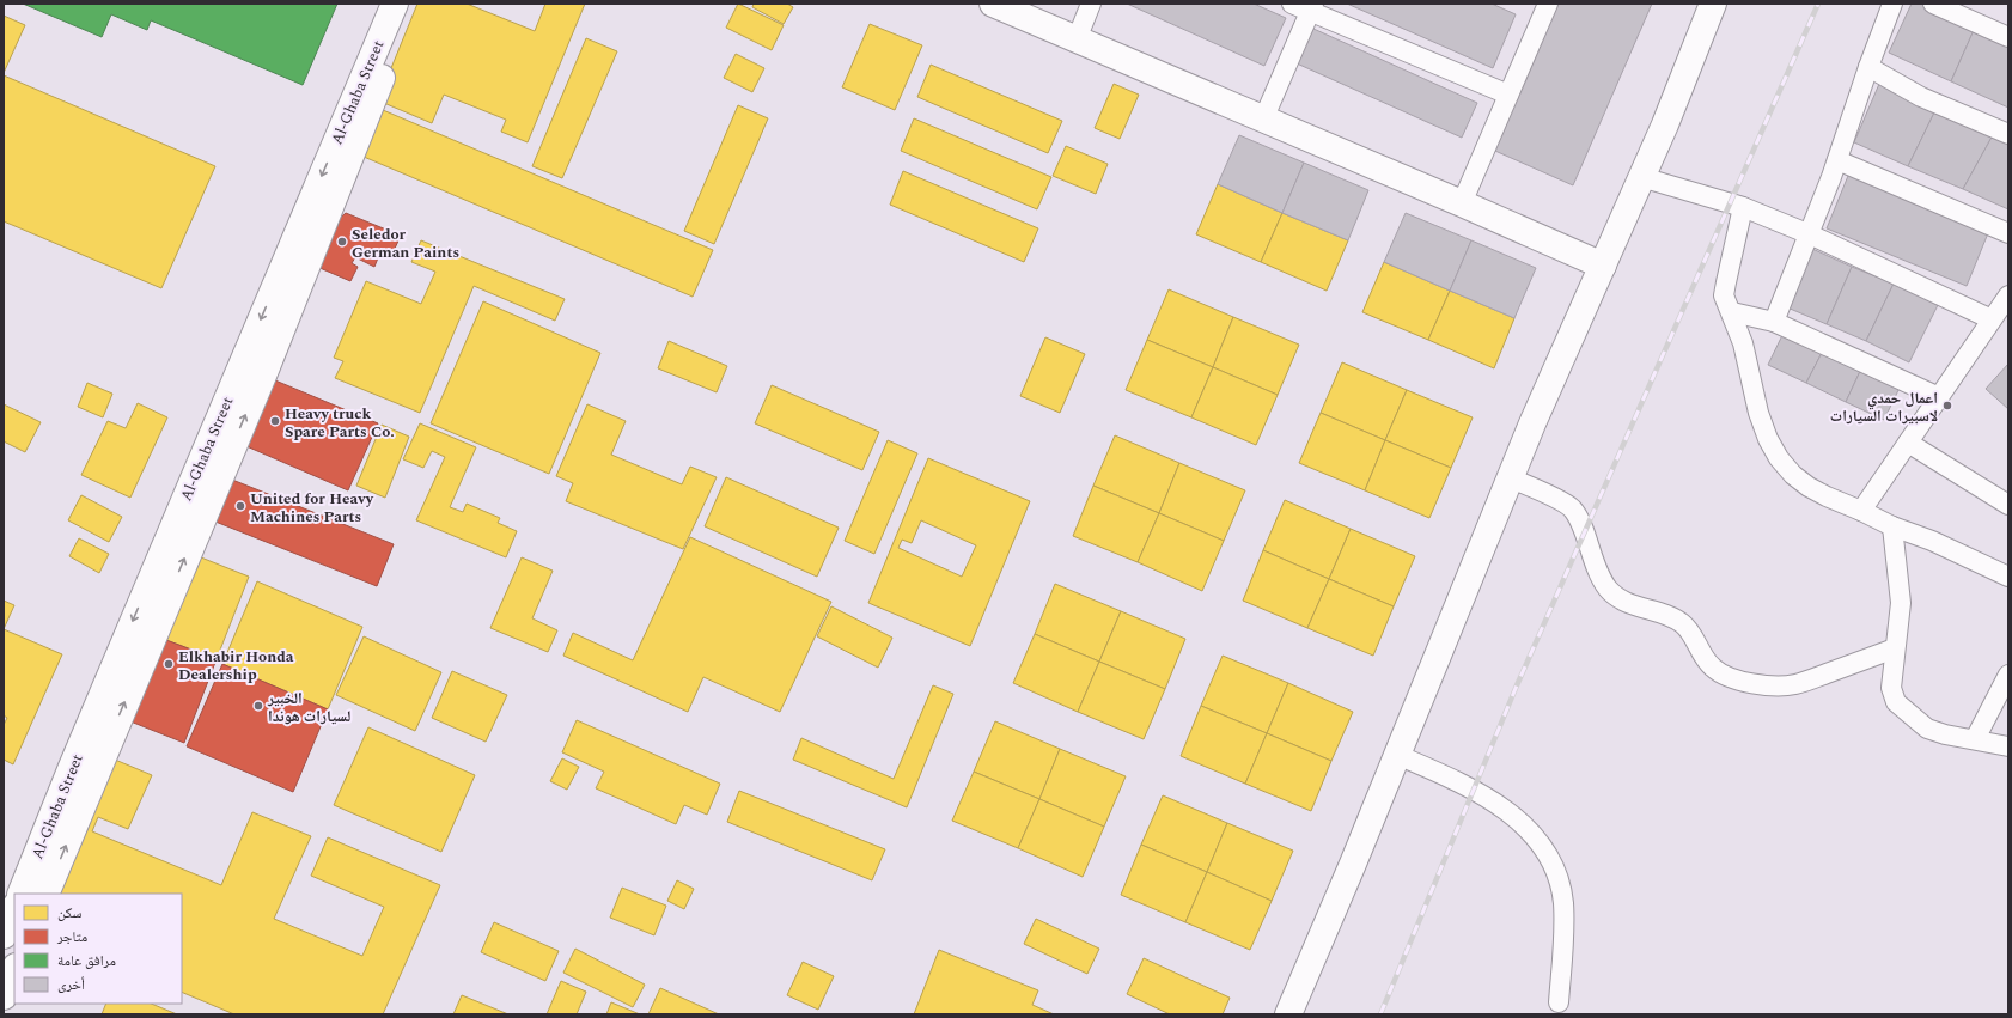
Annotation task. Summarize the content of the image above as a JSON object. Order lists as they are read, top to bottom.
{
  "streets": {
    "main road": ["Al-Ghaba Street"]
  },
  "places": [
    "Seledor German Paints",
    "اعمال حمدي لاسبيرات السيارات",
    "Heavy truck Spare Parts Co.",
    "United for Heavy Machines Parts",
    "Elkhabir Honda Dealership",
    "الخبير لسيارات هوندا"
  ],
  "legend": [
    "سكن",
    "متاجر",
    "مرافق عامة",
    "أخرى"
  ]
}
